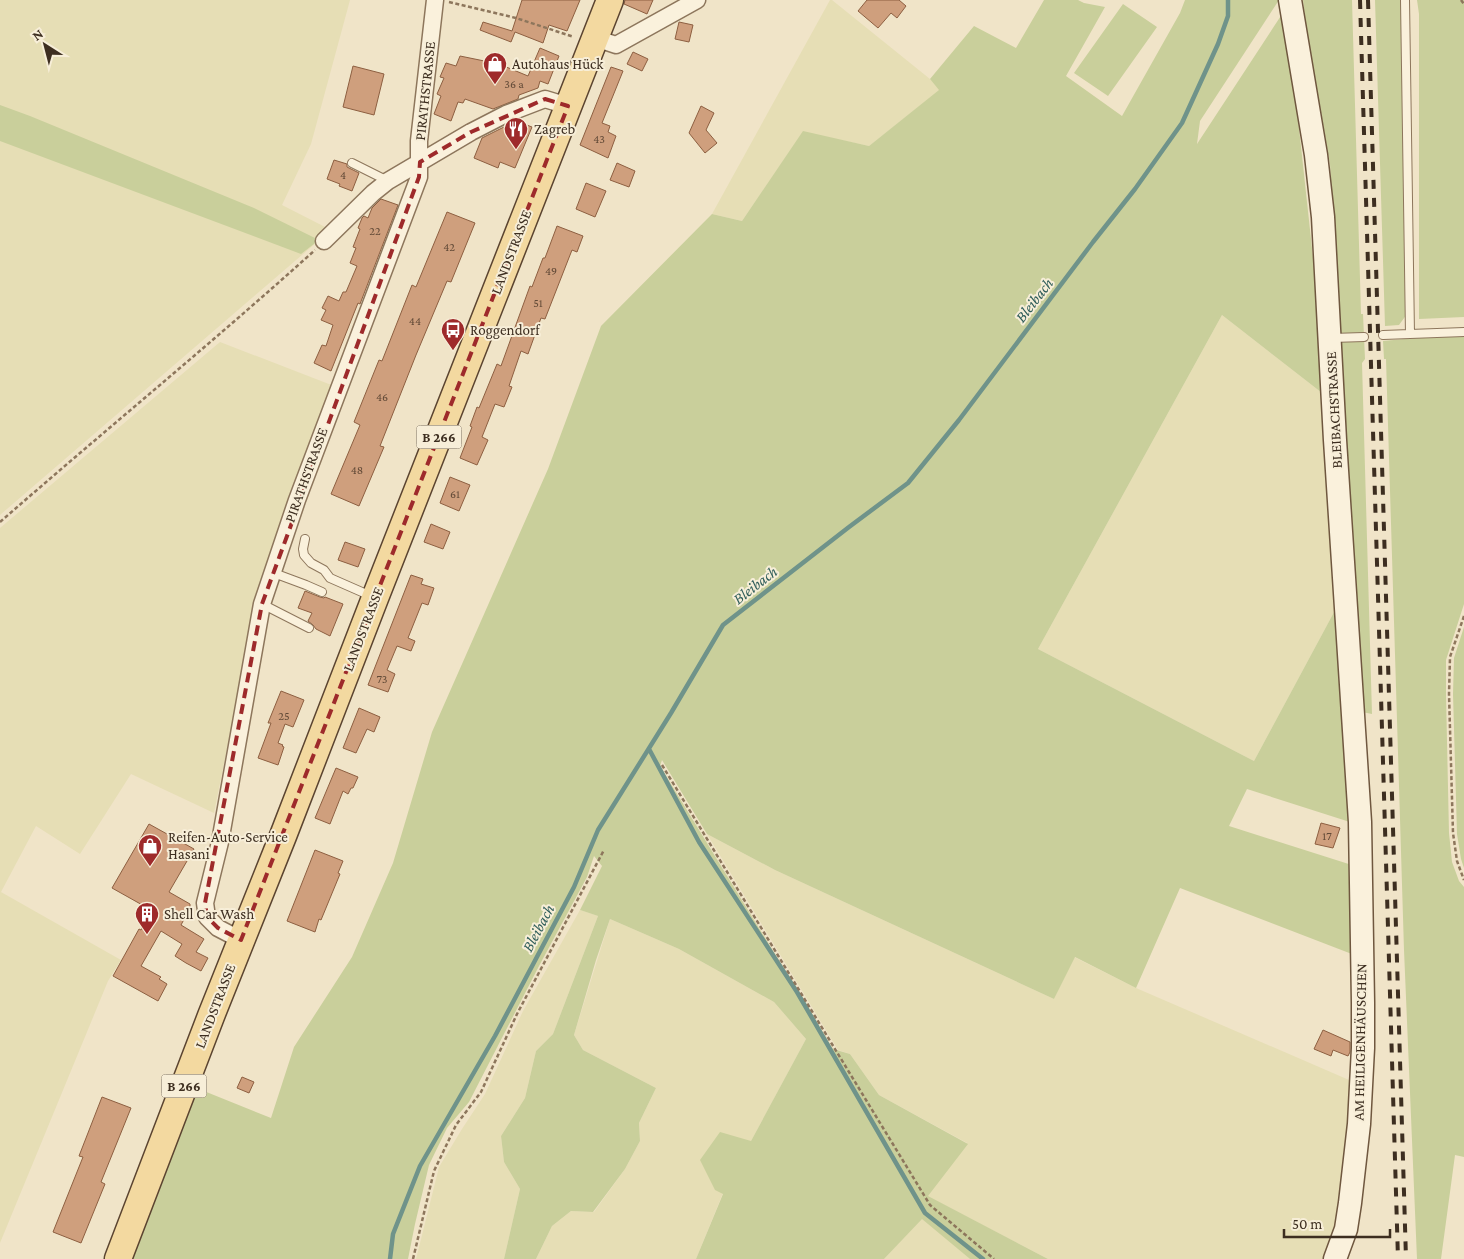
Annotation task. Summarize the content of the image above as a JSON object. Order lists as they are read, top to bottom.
{
  "streets": {
    "main road": [
      "LANDSTRASSE",
      "BLEIBACHSTRASSE",
      "B 266",
      "AM HEILIGENHÄUSCHEN"
    ],
    "street": ["PIRATHSTRASSE"]
  },
  "crossings": [
    ["PIRATHSTRASSE", "LANDSTRASSE"],
    ["BLEIBACHSTRASSE", "AM HEILIGENHÄUSCHEN"]
  ],
  "water": ["Bleibach"],
  "places": {
    "shop": ["Autohaus Hück", "Reifen-Auto-Service Hasani"],
    "restaurant": ["Zagreb"],
    "bus stop": ["Roggendorf"],
    "building": ["Shell Car Wash"]
  },
  "house_numbers": [
    "36 a",
    "43",
    "4",
    "22",
    "42",
    "49",
    "51",
    "44",
    "46",
    "48",
    "61",
    "73",
    "25",
    "17"
  ],
  "scale_bar": "50 m",
  "north": "top left"
}
